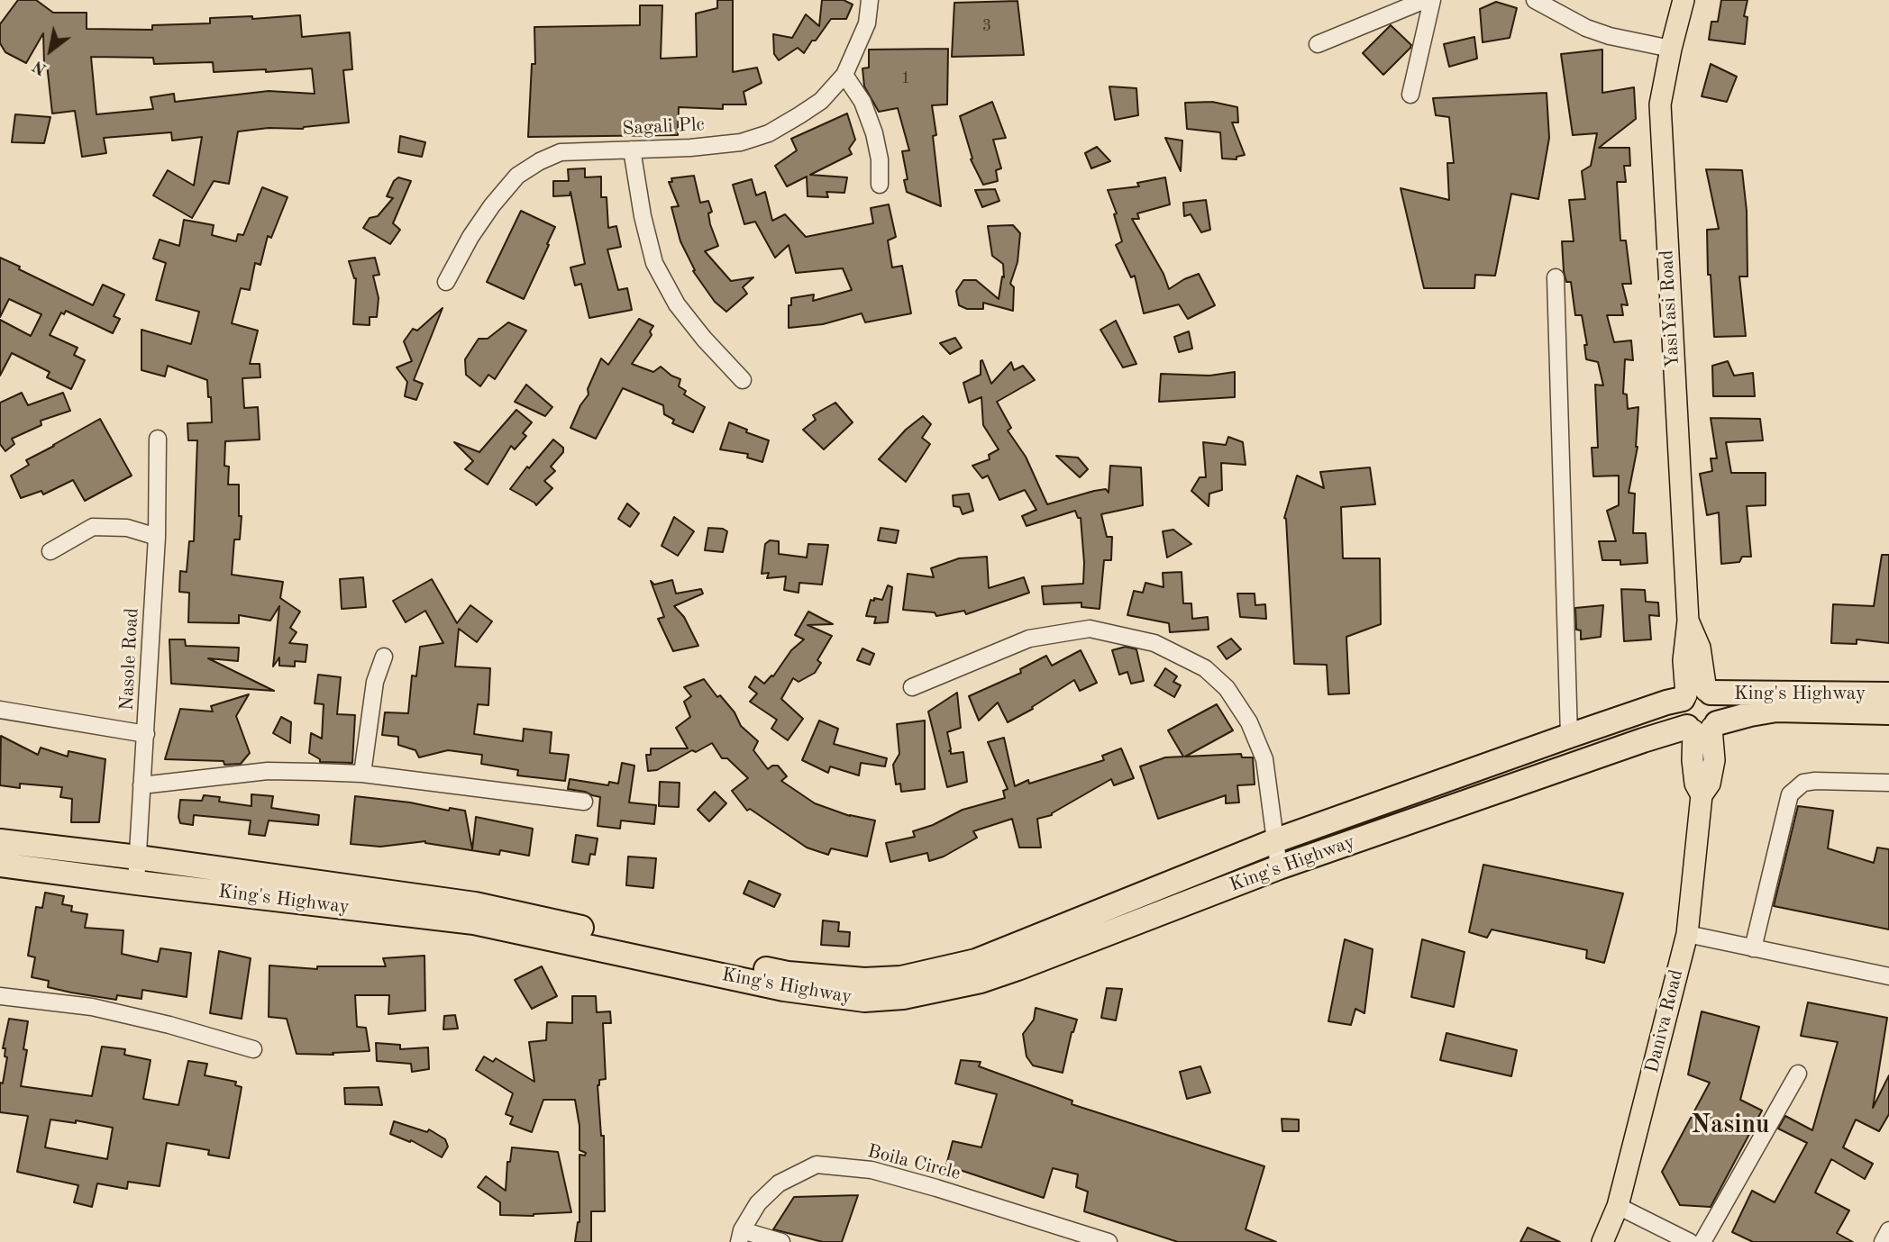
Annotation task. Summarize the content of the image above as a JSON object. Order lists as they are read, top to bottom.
{
  "streets": {
    "highway": ["King's Highway"],
    "main road": ["YasiYasi Road", "Daniva Road"],
    "street": ["Sagali Plc", "Nasole Road", "Boila Circle"]
  },
  "crossings": [
    ["YasiYasi Road", "King's Highway"],
    ["Nasole Road", "King's Highway"],
    ["King's Highway", "Daniva Road"]
  ],
  "districts": ["Nasinu"],
  "house_numbers": ["3", "1"],
  "north": "bottom left"
}
